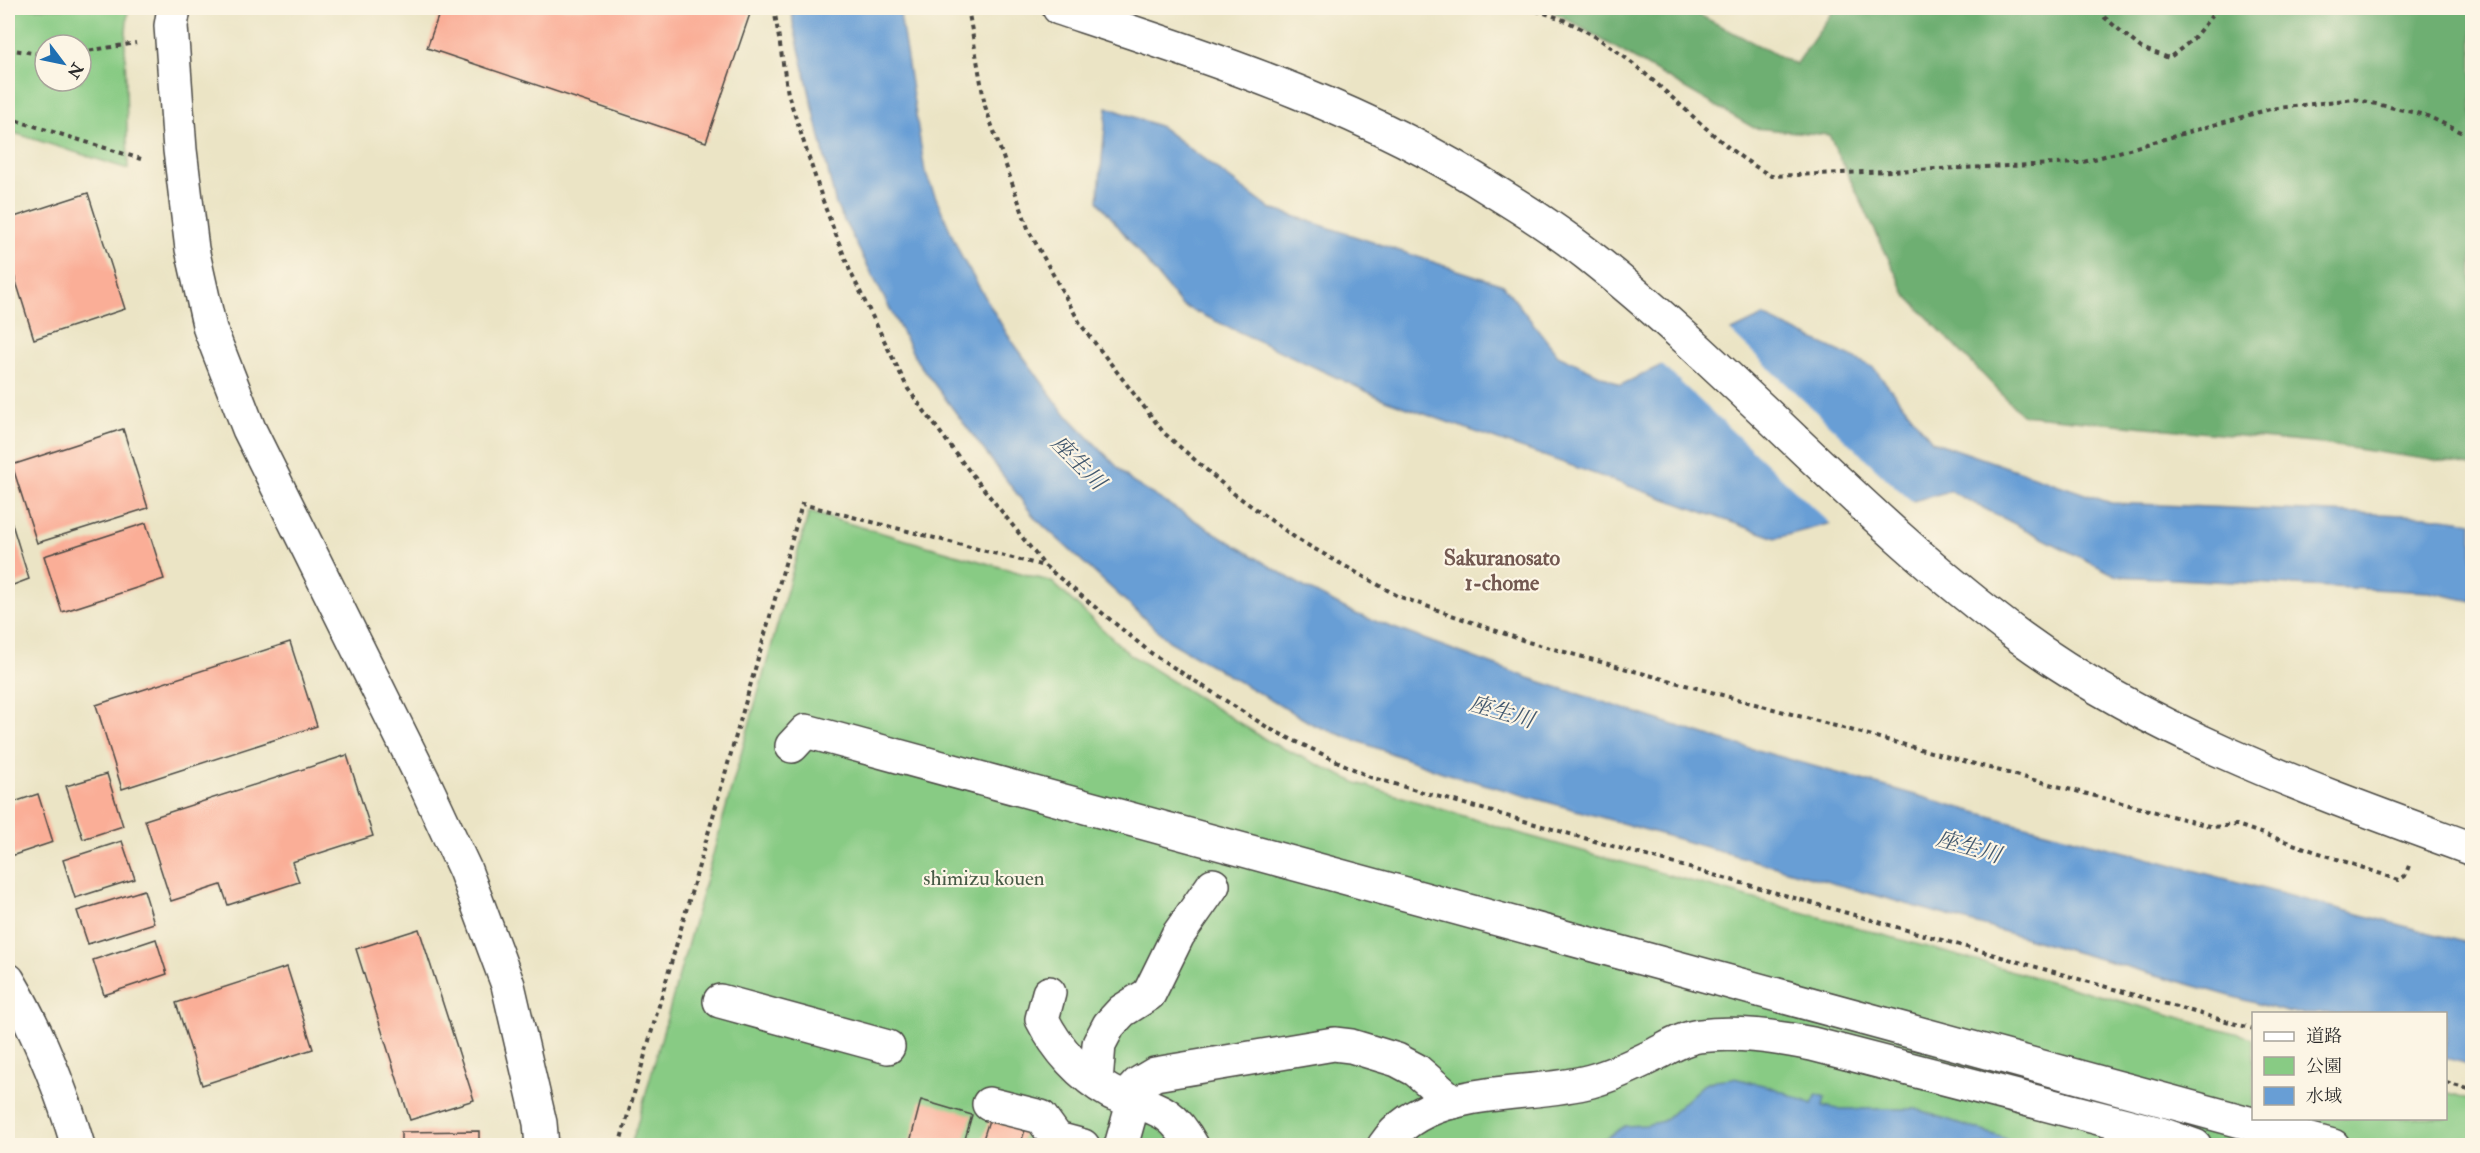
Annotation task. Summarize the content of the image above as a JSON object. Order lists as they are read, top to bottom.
{
  "districts": ["Sakuranosato 1-chome"],
  "water": ["座生川"],
  "parks": ["shimizu kouen"],
  "legend": ["道路", "公園", "水域"],
  "north": "bottom right"
}
